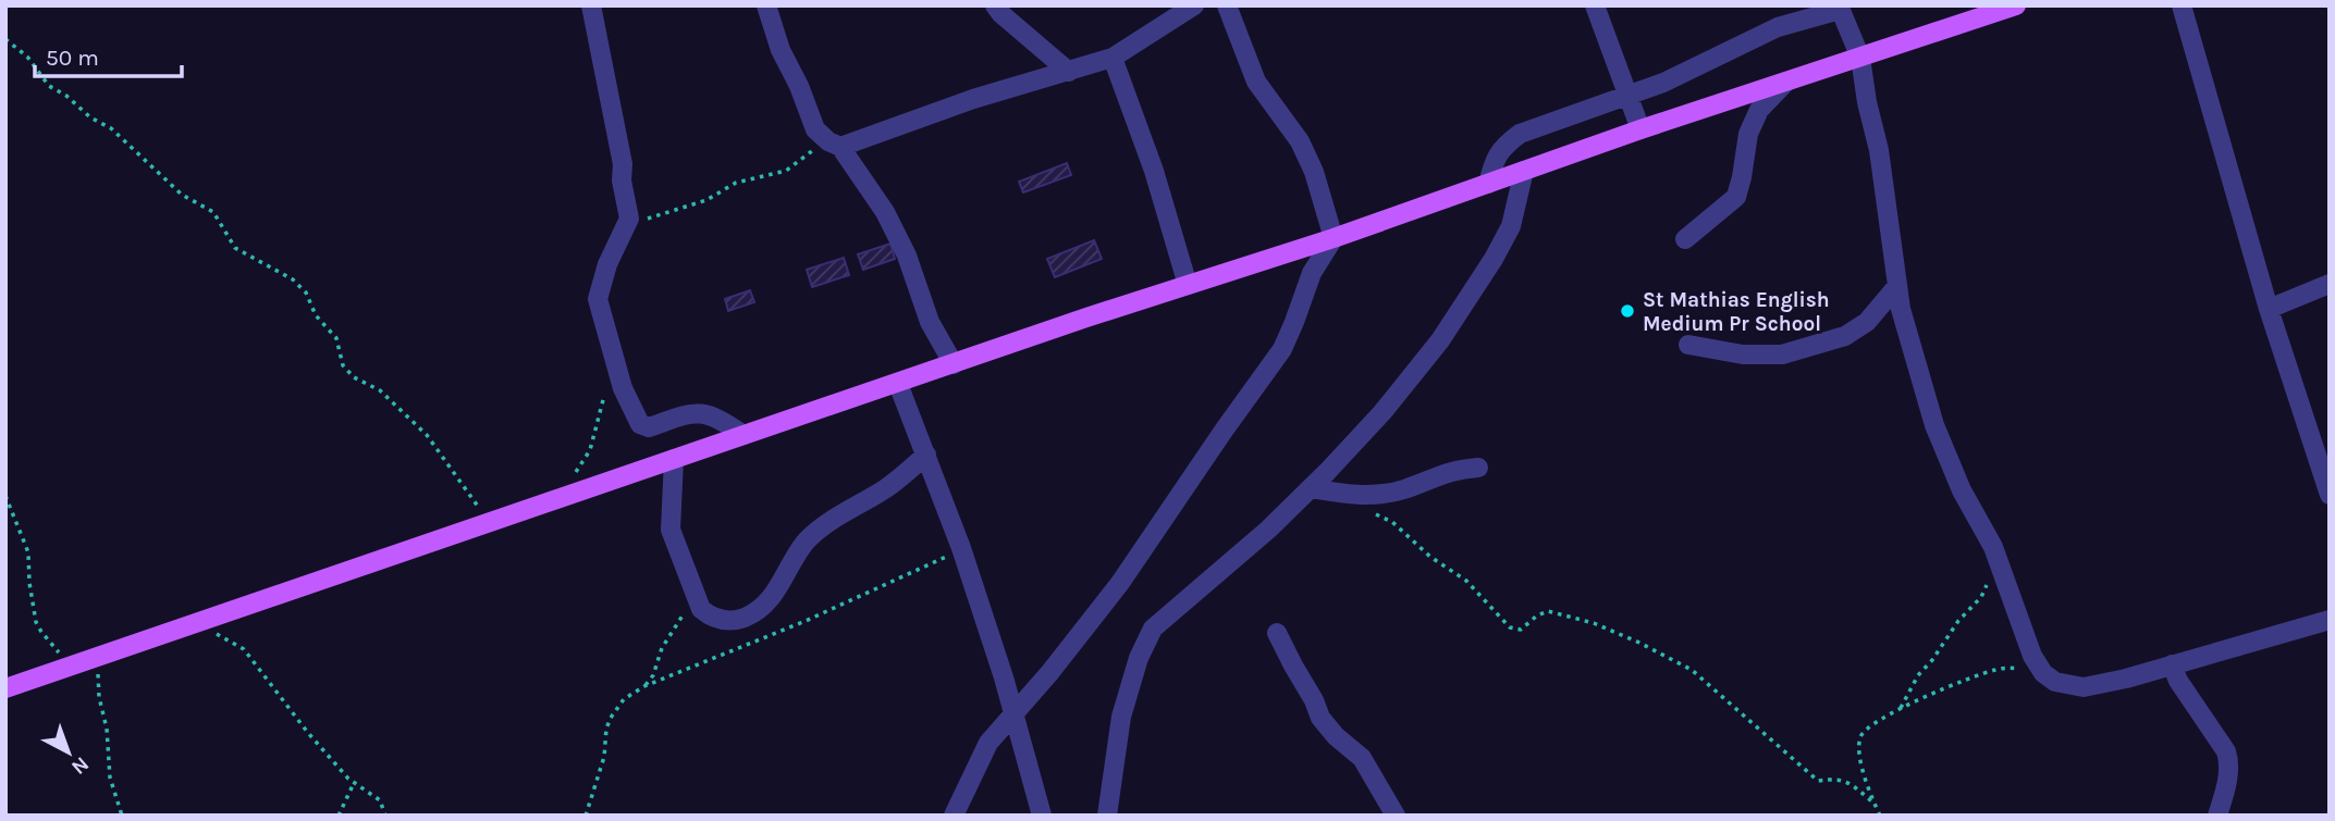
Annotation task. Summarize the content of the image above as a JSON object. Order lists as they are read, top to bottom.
{
  "places": ["St Mathias English Medium Pr School"],
  "scale_bar": "50 m",
  "north": "bottom right"
}
